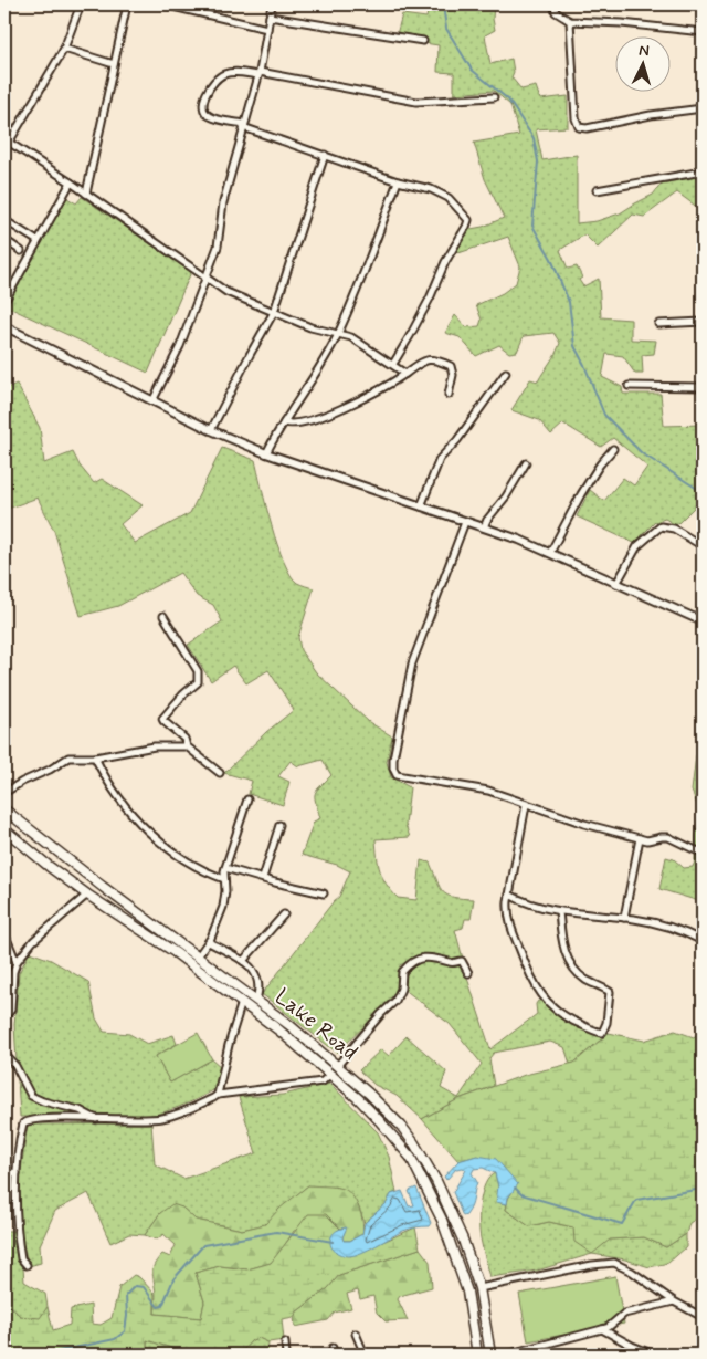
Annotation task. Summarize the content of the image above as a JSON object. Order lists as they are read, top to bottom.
{
  "streets": {
    "main road": ["Lake Road"]
  },
  "north": "top"
}
